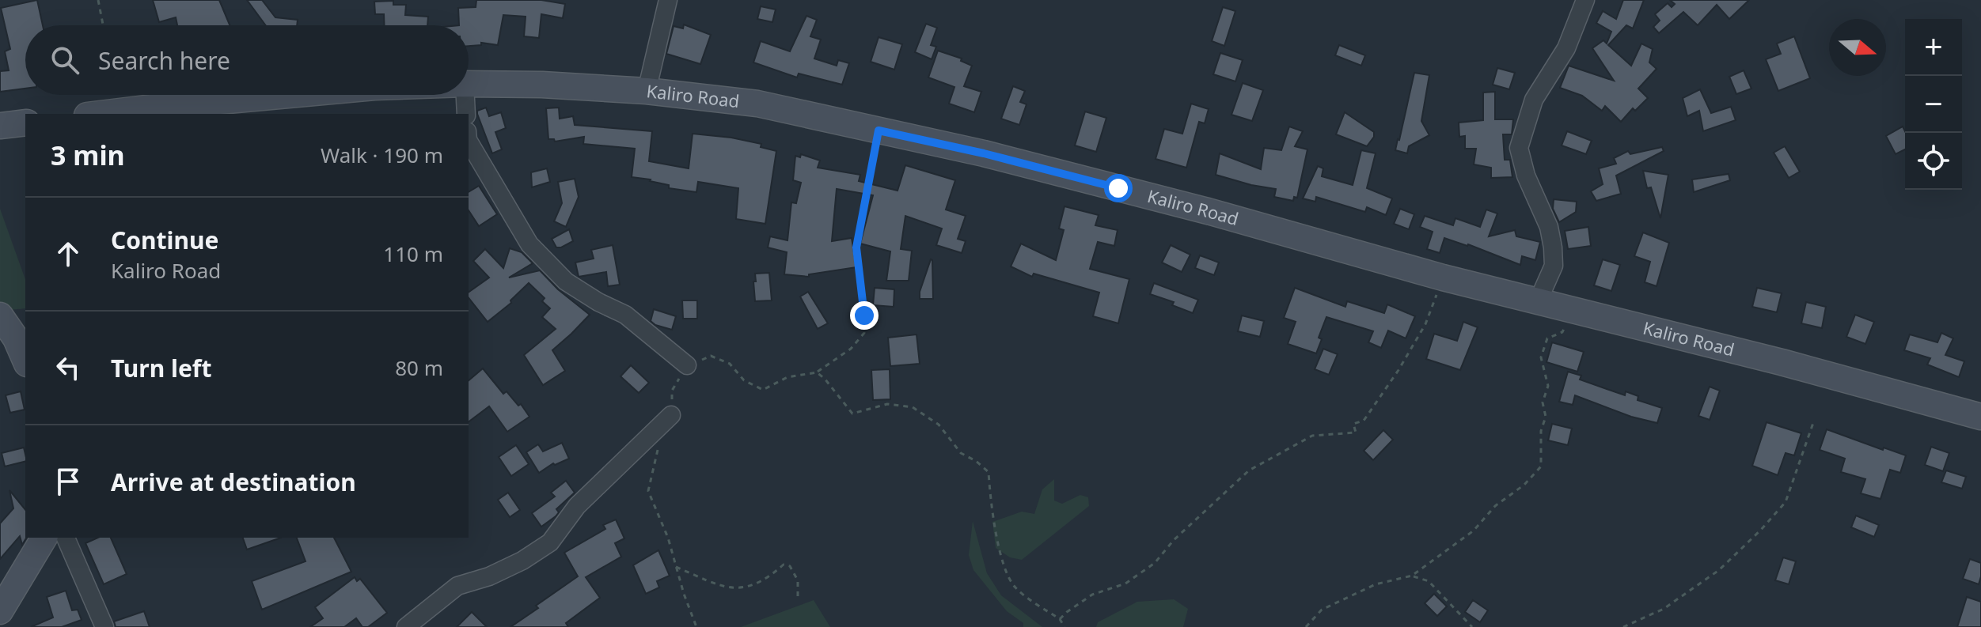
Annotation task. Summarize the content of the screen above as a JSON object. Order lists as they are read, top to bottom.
{
  "streets": {
    "main road": ["Kaliro Road"]
  },
  "north": "right",
  "page": {
    "map_buttons": ["+", "−"],
    "search": "Search here",
    "heading": ["3 min", "Walk · 190 m"],
    "list": [
      ["Continue", "Kaliro Road", "110 m"],
      ["Turn left", "80 m"],
      "Arrive at destination"
    ]
  }
}
